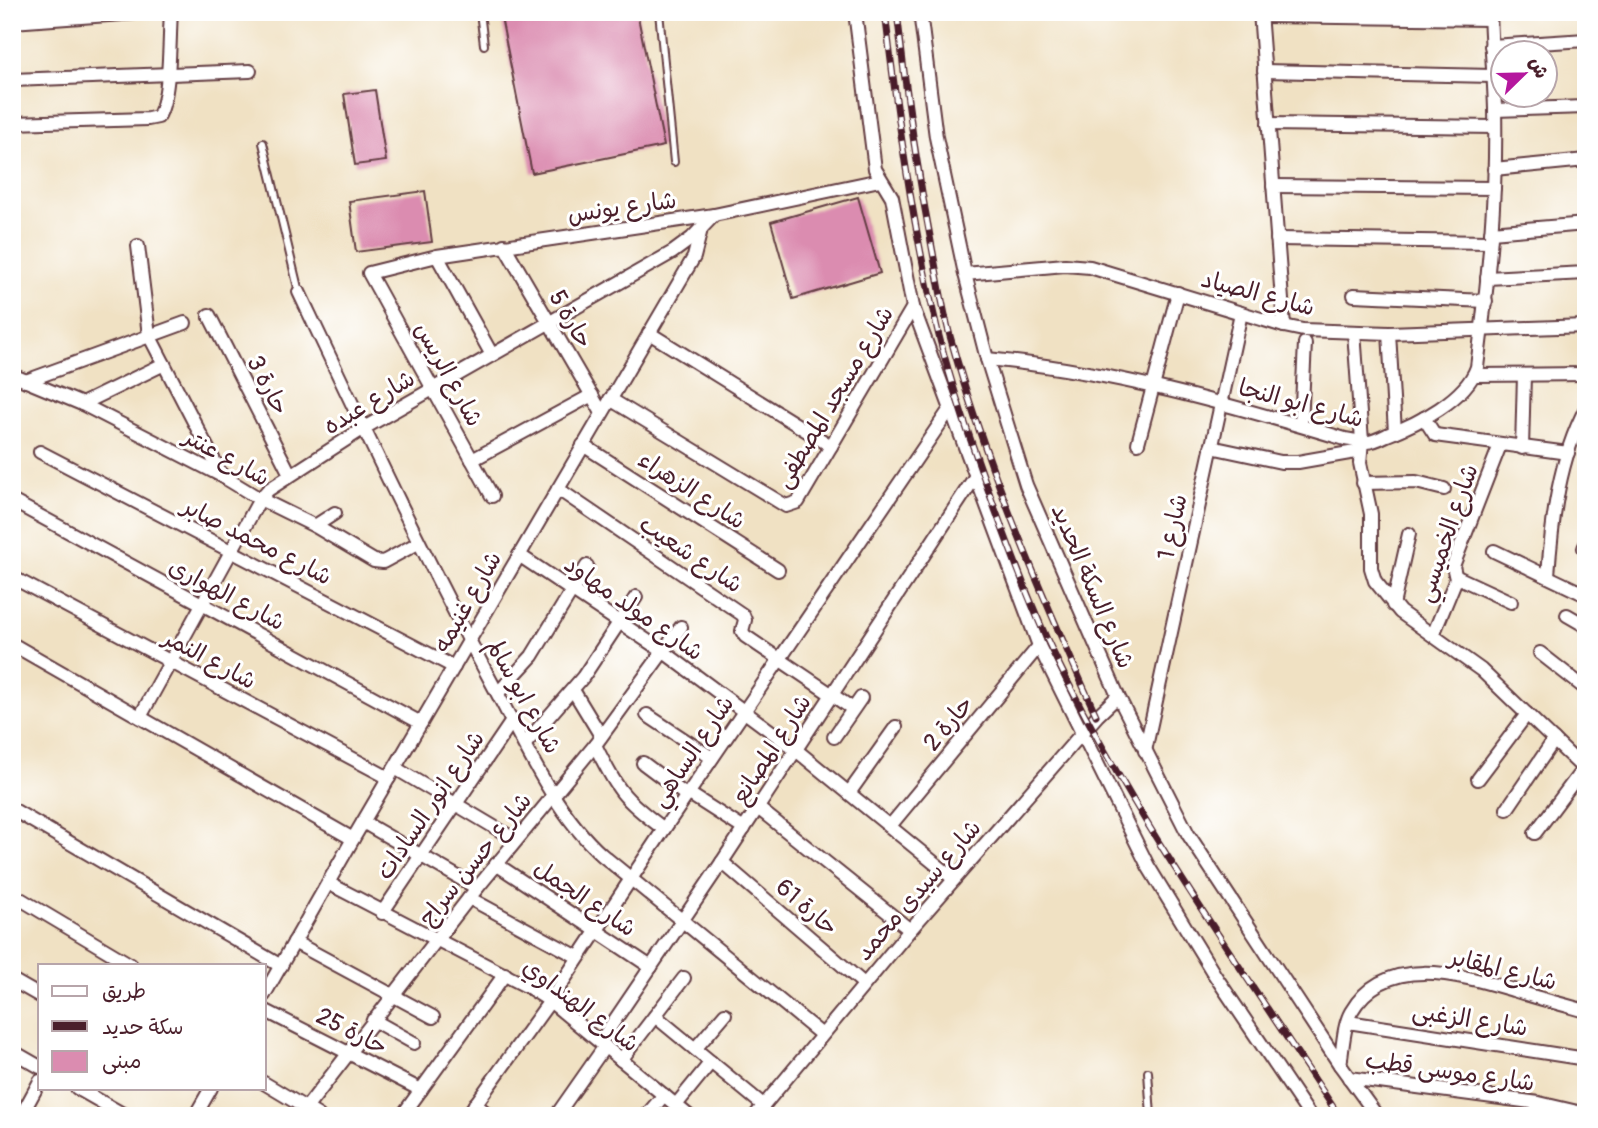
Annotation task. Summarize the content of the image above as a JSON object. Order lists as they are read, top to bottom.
{
  "streets": {
    "street": [
      "شارع يونس",
      "شارع الصياد",
      "حارة 5",
      "شارع الريس",
      "حارة 3",
      "شارع مسجد المصطفى",
      "شارع عبده",
      "شارع ابو النجا",
      "شارع عنتر",
      "شارع الزهراء",
      "شارع 1",
      "شارع الخميسي",
      "شارع محمد صابر",
      "شارع شعيب",
      "شارع السكة الحديد",
      "شارع الهوارى",
      "شارع غنيمه",
      "شارع مولد مهاود",
      "شارع النمر",
      "شارع ابو سالم",
      "حارة 2",
      "شارع المصانع",
      "شارع الساهي",
      "شارع انور السادات",
      "شارع حسن سراج",
      "شارع سيدى محمد",
      "شارع الجمل",
      "حارة 61",
      "شارع المقابر",
      "شارع الهنداوي",
      "شارع الزغبى",
      "حارة 25",
      "شارع موسى قطب"
    ]
  },
  "crossings": [
    ["شارع يونس", "حارة 5"],
    ["شارع يونس", "شارع الريس"],
    ["شارع يونس", "شارع عبده"],
    ["شارع الصياد", "شارع 1"],
    ["شارع الصياد", "شارع السكة الحديد"],
    ["حارة 5", "شارع عبده"],
    ["حارة 5", "شارع غنيمه"],
    ["شارع الريس", "شارع عبده"],
    ["حارة 3", "شارع عبده"],
    ["شارع مسجد المصطفى", "شارع غنيمه"],
    ["شارع عبده", "شارع عنتر"],
    ["شارع عبده", "شارع محمد صابر"],
    ["شارع عبده", "شارع الهوارى"],
    ["شارع عبده", "شارع غنيمه"],
    ["شارع عبده", "شارع النمر"],
    ["شارع عبده", "شارع ابو سالم"],
    ["شارع ابو النجا", "شارع 1"],
    ["شارع ابو النجا", "شارع السكة الحديد"],
    ["شارع عنتر", "شارع ابو سالم"],
    ["شارع الزهراء", "شارع غنيمه"],
    ["شارع 1", "شارع السكة الحديد"],
    ["شارع محمد صابر", "شارع غنيمه"],
    ["شارع شعيب", "شارع غنيمه"],
    ["شارع شعيب", "شارع المصانع"],
    ["شارع شعيب", "شارع الساهي"],
    ["شارع السكة الحديد", "شارع سيدى محمد"],
    ["شارع السكة الحديد", "شارع المقابر"],
    ["شارع السكة الحديد", "شارع موسى قطب"],
    ["شارع الهوارى", "شارع غنيمه"],
    ["شارع غنيمه", "شارع مولد مهاود"],
    ["شارع غنيمه", "شارع النمر"],
    ["شارع غنيمه", "شارع ابو سالم"],
    ["شارع غنيمه", "شارع الهنداوي"],
    ["شارع مولد مهاود", "حارة 2"],
    ["شارع مولد مهاود", "شارع المصانع"],
    ["شارع مولد مهاود", "شارع الساهي"],
    ["شارع مولد مهاود", "شارع حسن سراج"],
    ["شارع مولد مهاود", "شارع سيدى محمد"],
    ["شارع النمر", "شارع انور السادات"],
    ["شارع النمر", "شارع حسن سراج"],
    ["شارع ابو سالم", "شارع المصانع"],
    ["شارع ابو سالم", "شارع الساهي"],
    ["شارع ابو سالم", "شارع انور السادات"],
    ["شارع ابو سالم", "شارع حسن سراج"],
    ["شارع ابو سالم", "شارع سيدى محمد"],
    ["شارع المصانع", "شارع الجمل"],
    ["شارع المصانع", "حارة 61"],
    ["شارع المصانع", "شارع الهنداوي"],
    ["شارع الساهي", "شارع الجمل"],
    ["شارع الساهي", "شارع الهنداوي"],
    ["شارع انور السادات", "شارع الهنداوي"],
    ["شارع حسن سراج", "شارع الجمل"],
    ["شارع حسن سراج", "شارع الهنداوي"],
    ["شارع حسن سراج", "حارة 25"],
    ["شارع سيدى محمد", "حارة 61"],
    ["شارع المقابر", "شارع الزغبى"]
  ],
  "legend": ["طريق", "سكة حديد", "مبنى"],
  "north": "top right"
}
